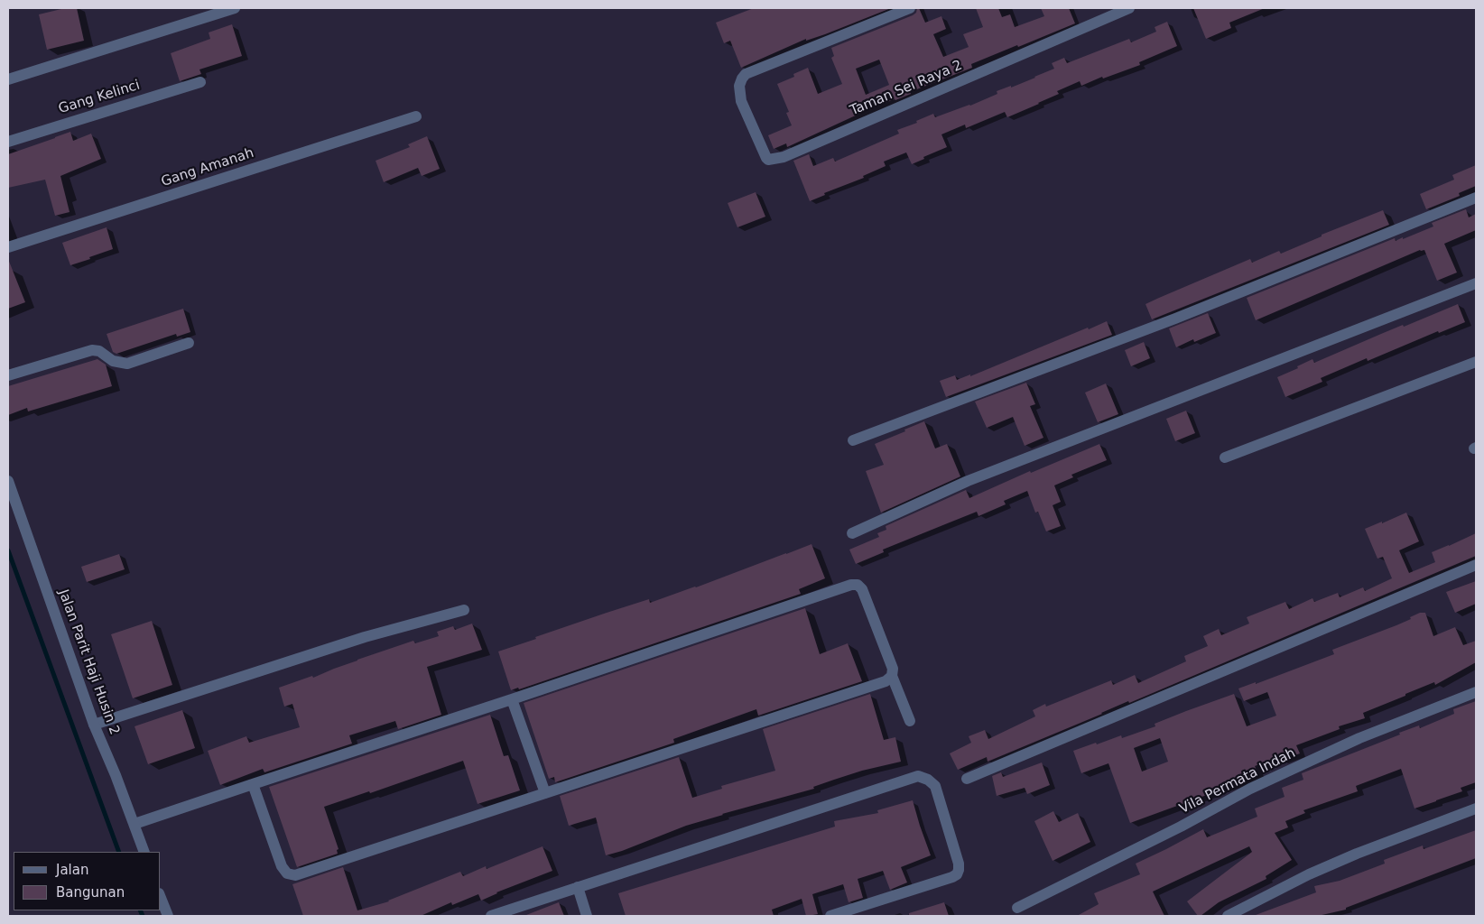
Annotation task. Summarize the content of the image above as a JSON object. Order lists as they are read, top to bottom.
{
  "streets": {
    "street": [
      "Taman Sei Raya 2",
      "Gang Kelinci",
      "Gang Amanah",
      "Jalan Parit Haji Husin 2",
      "Vila Permata Indah"
    ]
  },
  "legend": ["Jalan", "Bangunan"]
}
